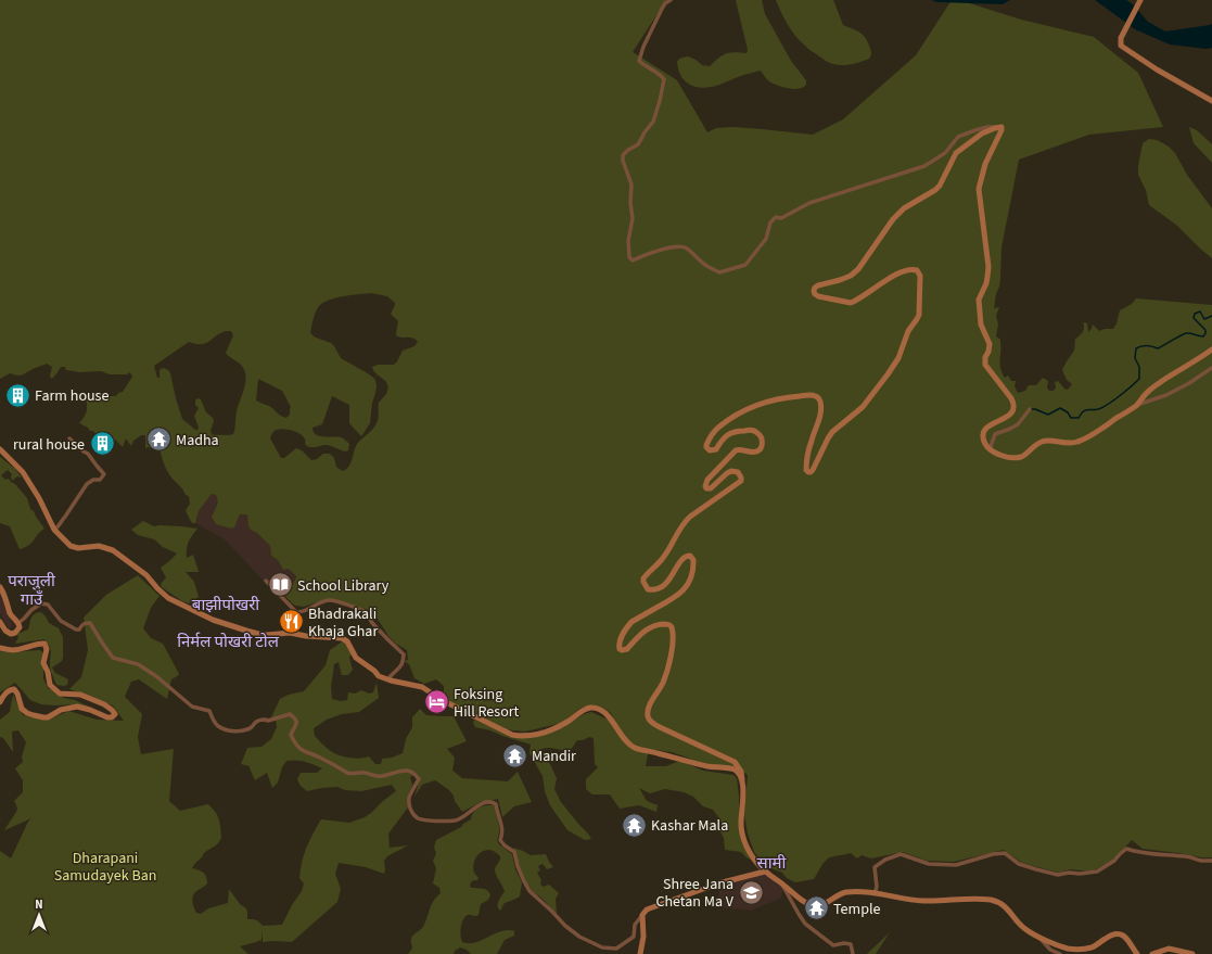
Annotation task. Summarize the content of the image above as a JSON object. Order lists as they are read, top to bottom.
{
  "districts": [
    "पराजुली गाउँ",
    "बाझीपोखरी",
    "निर्मल पोखरी टोल",
    "सामी"
  ],
  "parks": ["Dharapani Samudayek Ban"],
  "places": {
    "building": ["Farm house", "rural house"],
    "temple": [
      "Madha",
      "Mandir",
      "Kashar Mala",
      "Temple"
    ],
    "library": ["School Library"],
    "restaurant": ["Bhadrakali Khaja Ghar"],
    "hotel": ["Foksing Hill Resort"],
    "school or university": ["Shree Jana Chetan Ma V"]
  },
  "north": "top"
}
